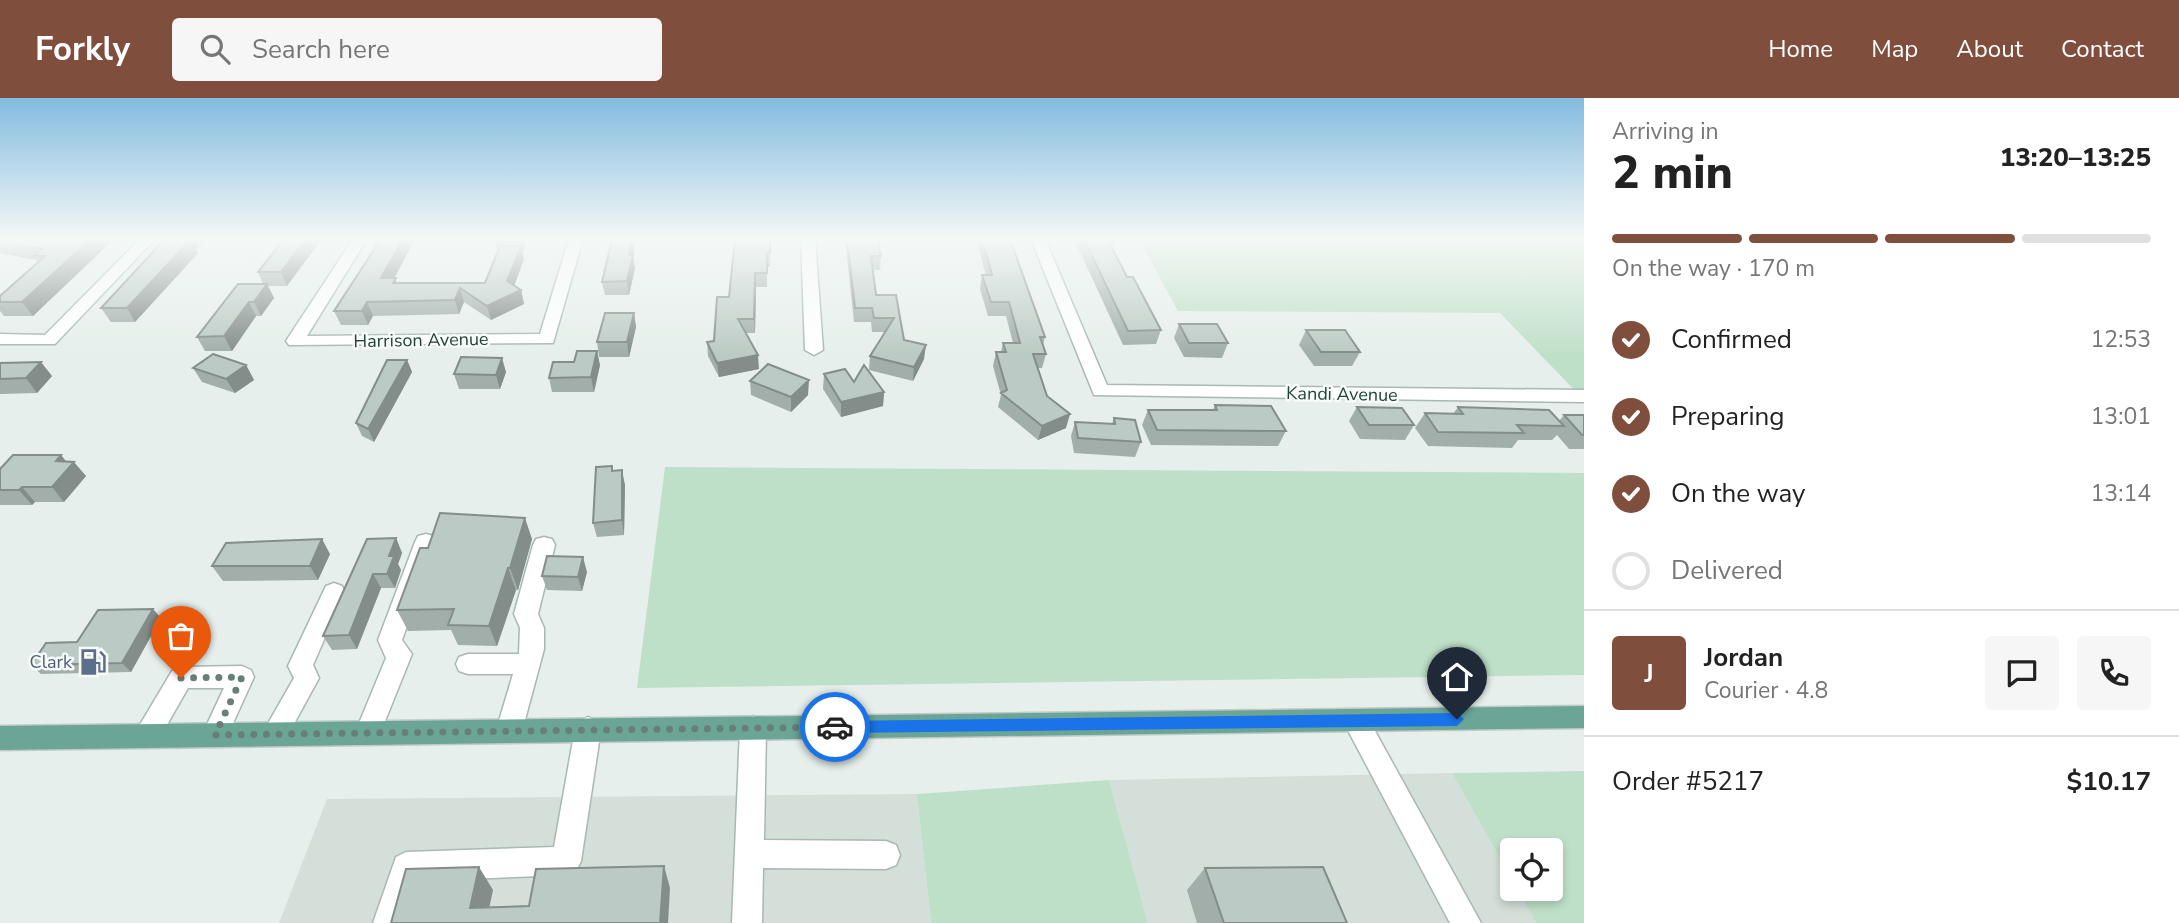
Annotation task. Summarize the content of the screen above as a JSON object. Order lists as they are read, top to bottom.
{
  "streets": {
    "street": ["Harrison Avenue", "Kandi Avenue"]
  },
  "places": {
    "fuel station": ["Clark"]
  },
  "page": {
    "header": "Forkly",
    "search": "Search here",
    "nav": [
      "Home",
      "Map",
      "About",
      "Contact"
    ],
    "heading": ["2 min", "Arriving in", "13:20–13:25"],
    "panel": [
      "Jordan",
      "Courier · 4.8",
      "Order #5217",
      "$10.17"
    ],
    "bar": "On the way · 170 m",
    "list": [
      ["Confirmed", "12:53"],
      ["Preparing", "13:01"],
      ["On the way", "13:14"],
      "Delivered"
    ],
    "round": "J"
  }
}
